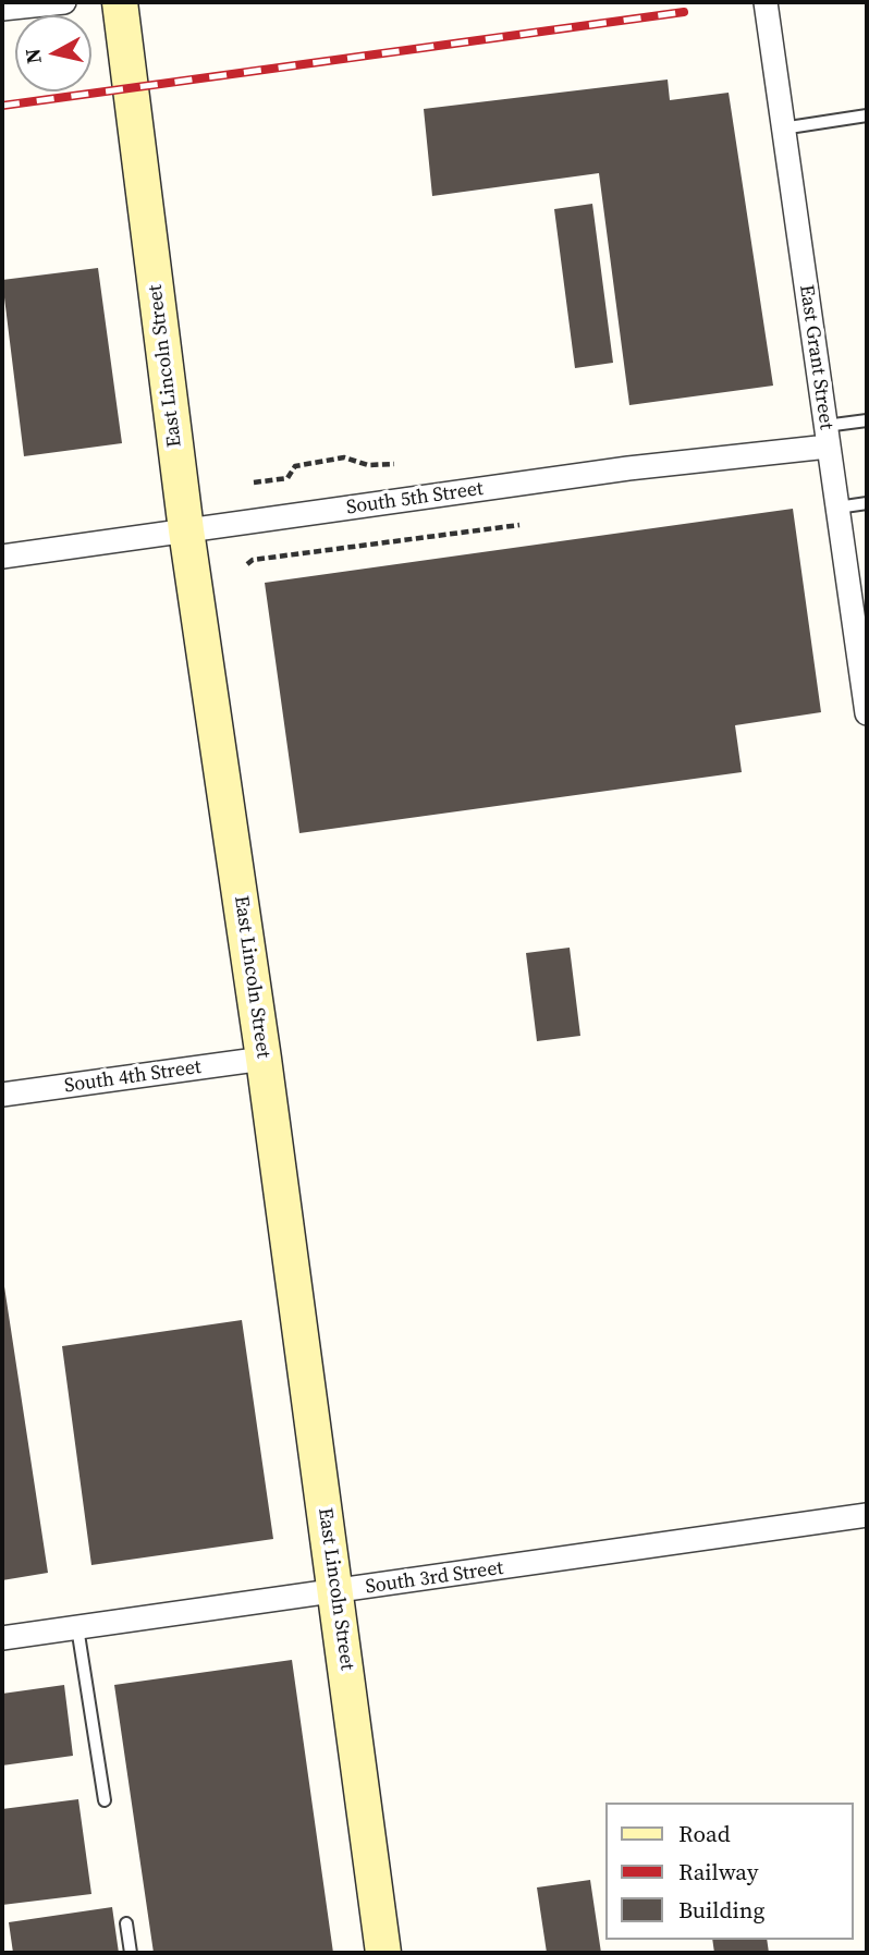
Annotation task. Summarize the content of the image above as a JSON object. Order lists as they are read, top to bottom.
{
  "streets": {
    "main road": ["East Lincoln Street"],
    "street": [
      "East Grant Street",
      "South 5th Street",
      "South 4th Street",
      "South 3rd Street"
    ]
  },
  "crossings": [
    ["East Grant Street", "South 5th Street"],
    ["East Lincoln Street", "South 5th Street"],
    ["East Lincoln Street", "South 4th Street"],
    ["East Lincoln Street", "South 3rd Street"]
  ],
  "legend": ["Road", "Railway", "Building"],
  "north": "left"
}
